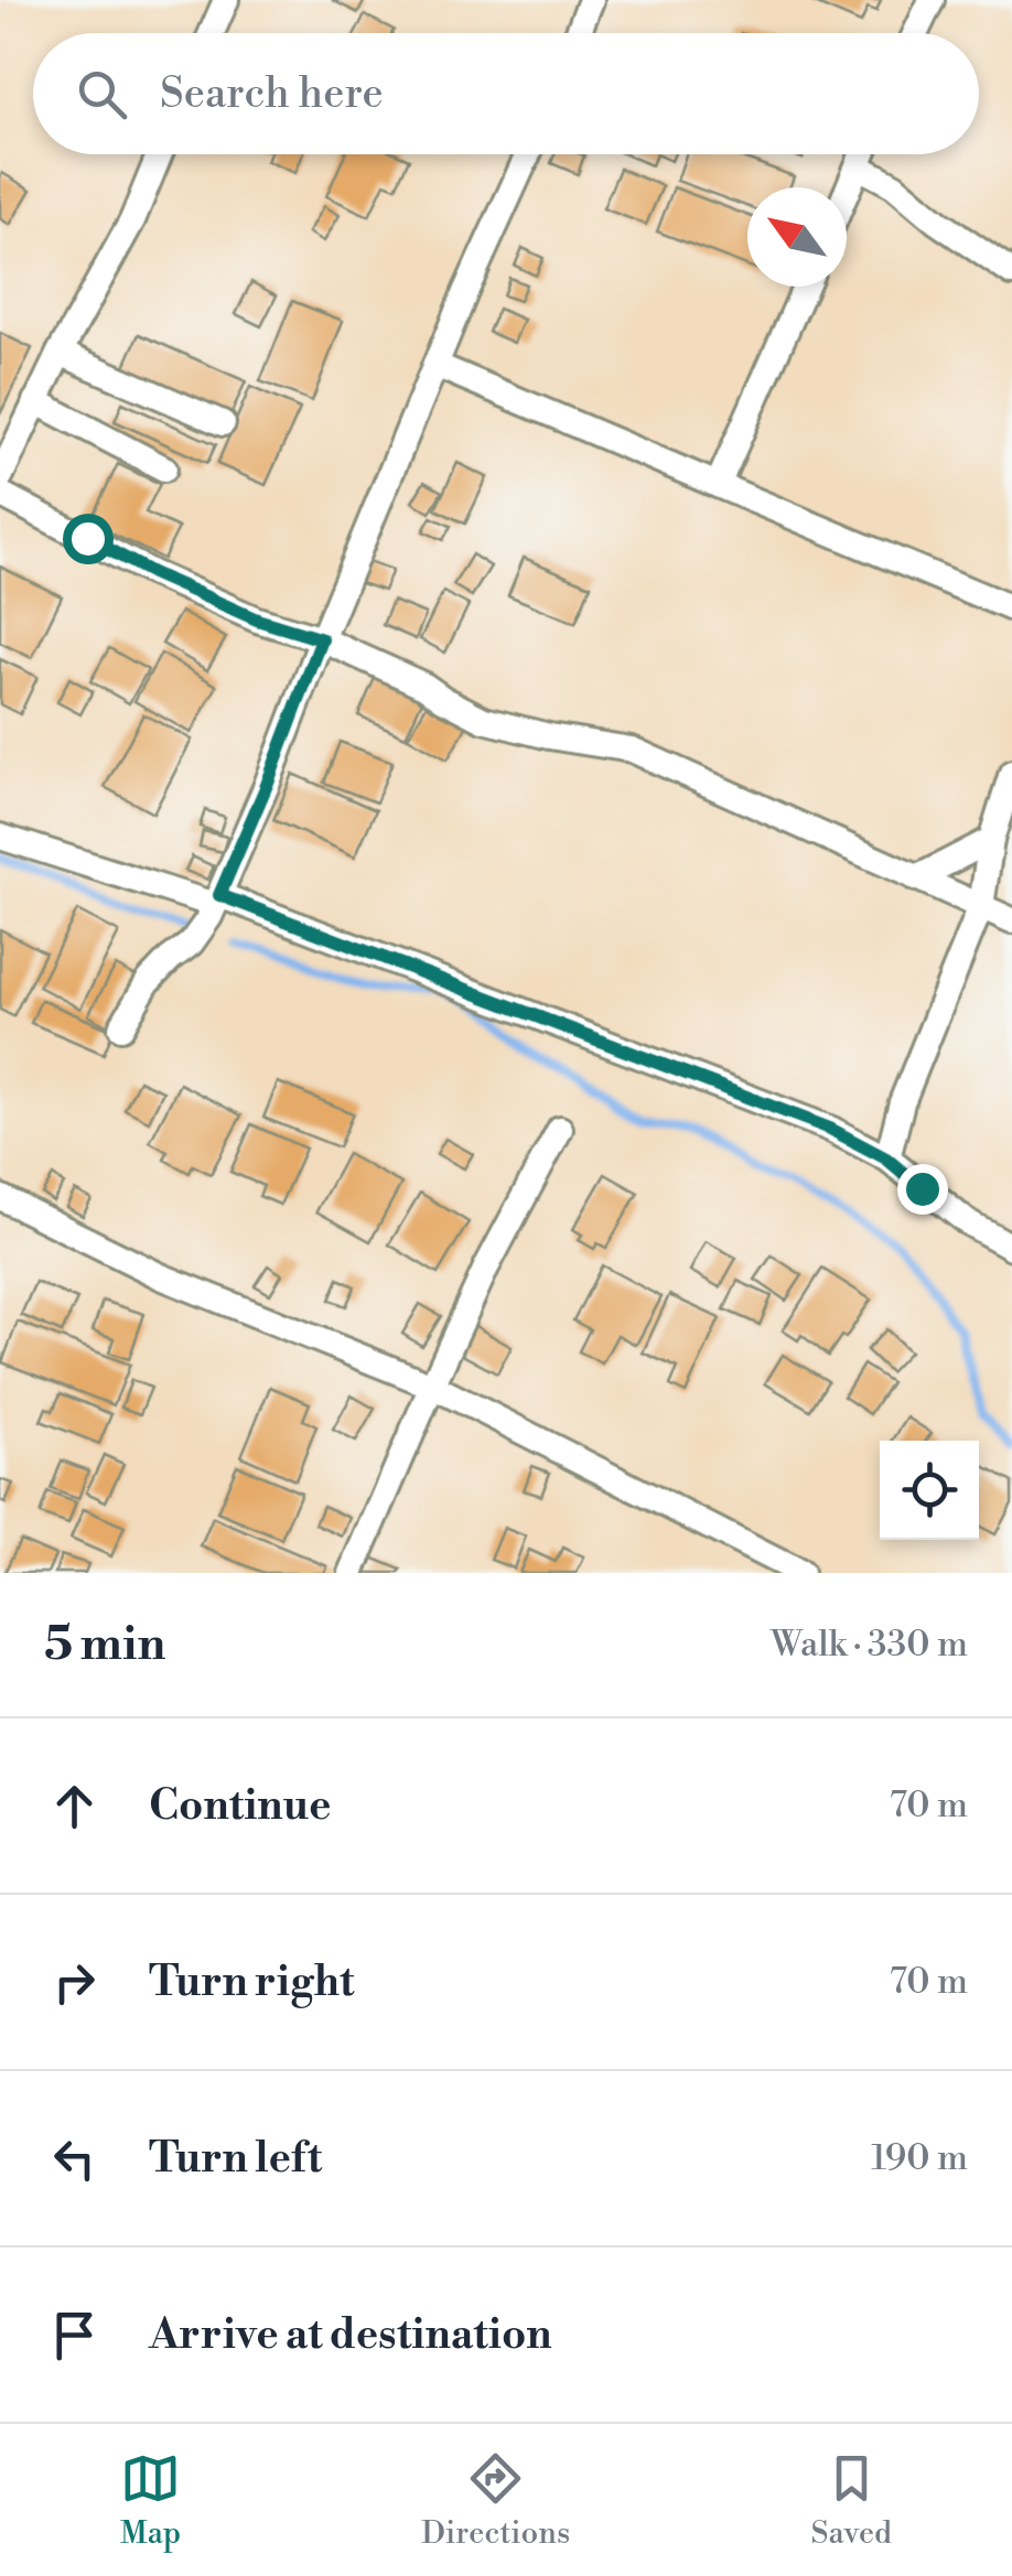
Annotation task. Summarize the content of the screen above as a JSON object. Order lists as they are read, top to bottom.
{
  "north": "top left",
  "page": {
    "search": "Search here",
    "heading": ["5 min", "Walk · 330 m"],
    "list": [
      ["Continue", "70 m"],
      ["Turn right", "70 m"],
      ["Turn left", "190 m"],
      "Arrive at destination"
    ],
    "nav": ["Map", "Directions", "Saved"]
  }
}
